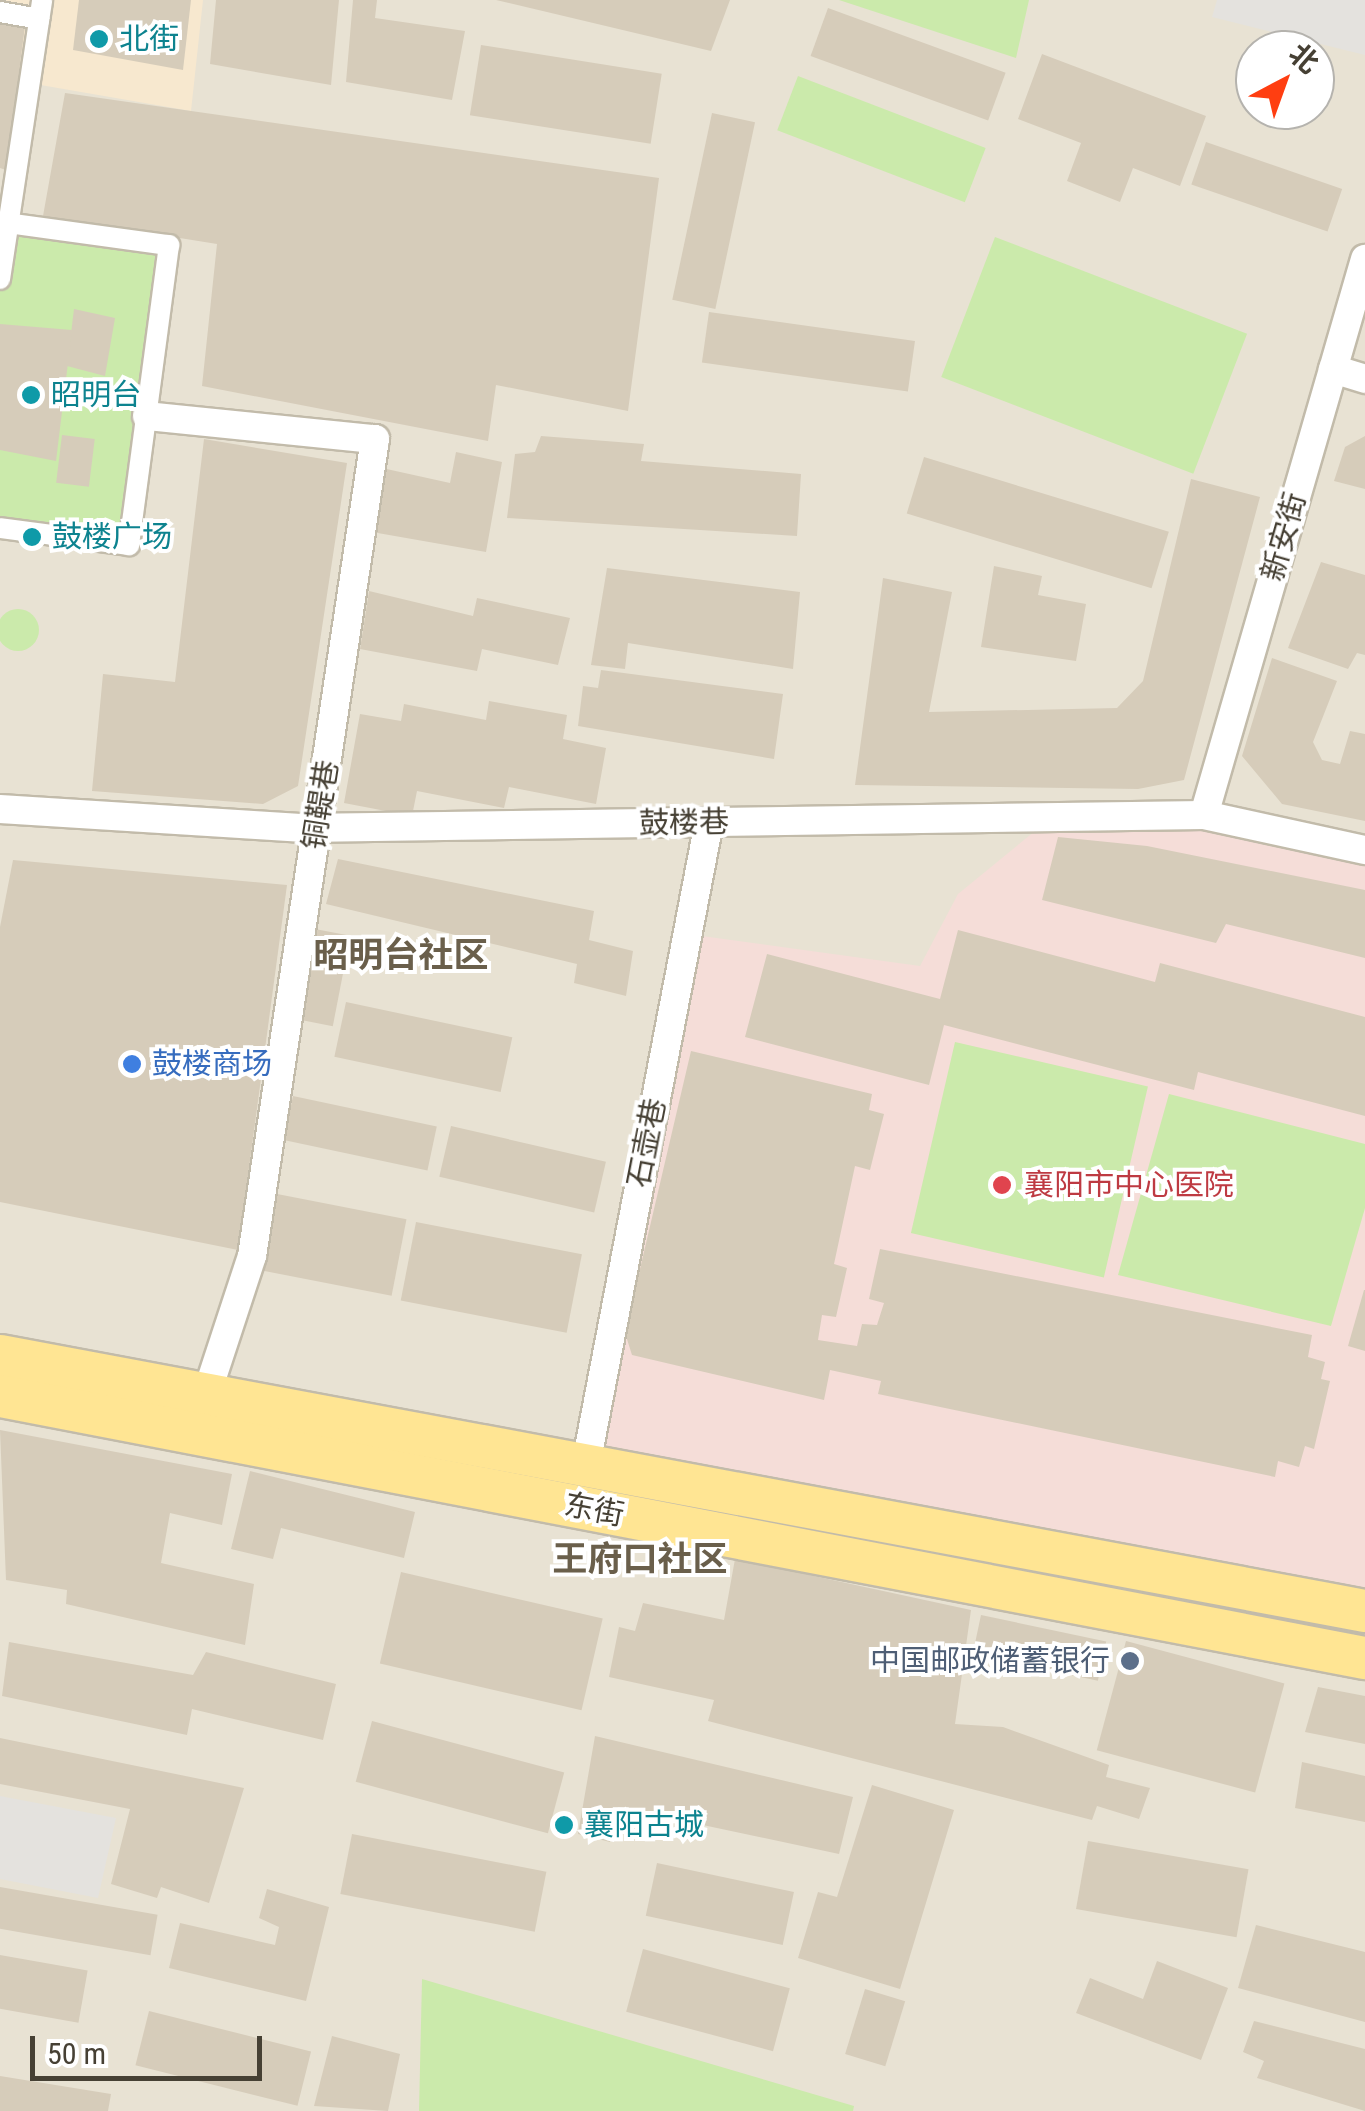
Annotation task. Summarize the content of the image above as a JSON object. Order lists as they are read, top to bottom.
{
  "streets": {
    "main road": ["东街"],
    "street": [
      "新安街",
      "铜鞮巷",
      "鼓楼巷",
      "石壶巷"
    ]
  },
  "crossings": [
    ["新安街", "鼓楼巷"],
    ["铜鞮巷", "鼓楼巷"],
    ["铜鞮巷", "东街"],
    ["鼓楼巷", "石壶巷"],
    ["石壶巷", "东街"]
  ],
  "districts": ["昭明台社区", "王府口社区"],
  "places": [
    "北街",
    "昭明台",
    "鼓楼广场",
    "鼓楼商场",
    "襄阳市中心医院",
    "中国邮政储蓄银行",
    "襄阳古城"
  ],
  "scale_bar": "50 m",
  "north": "top right"
}
